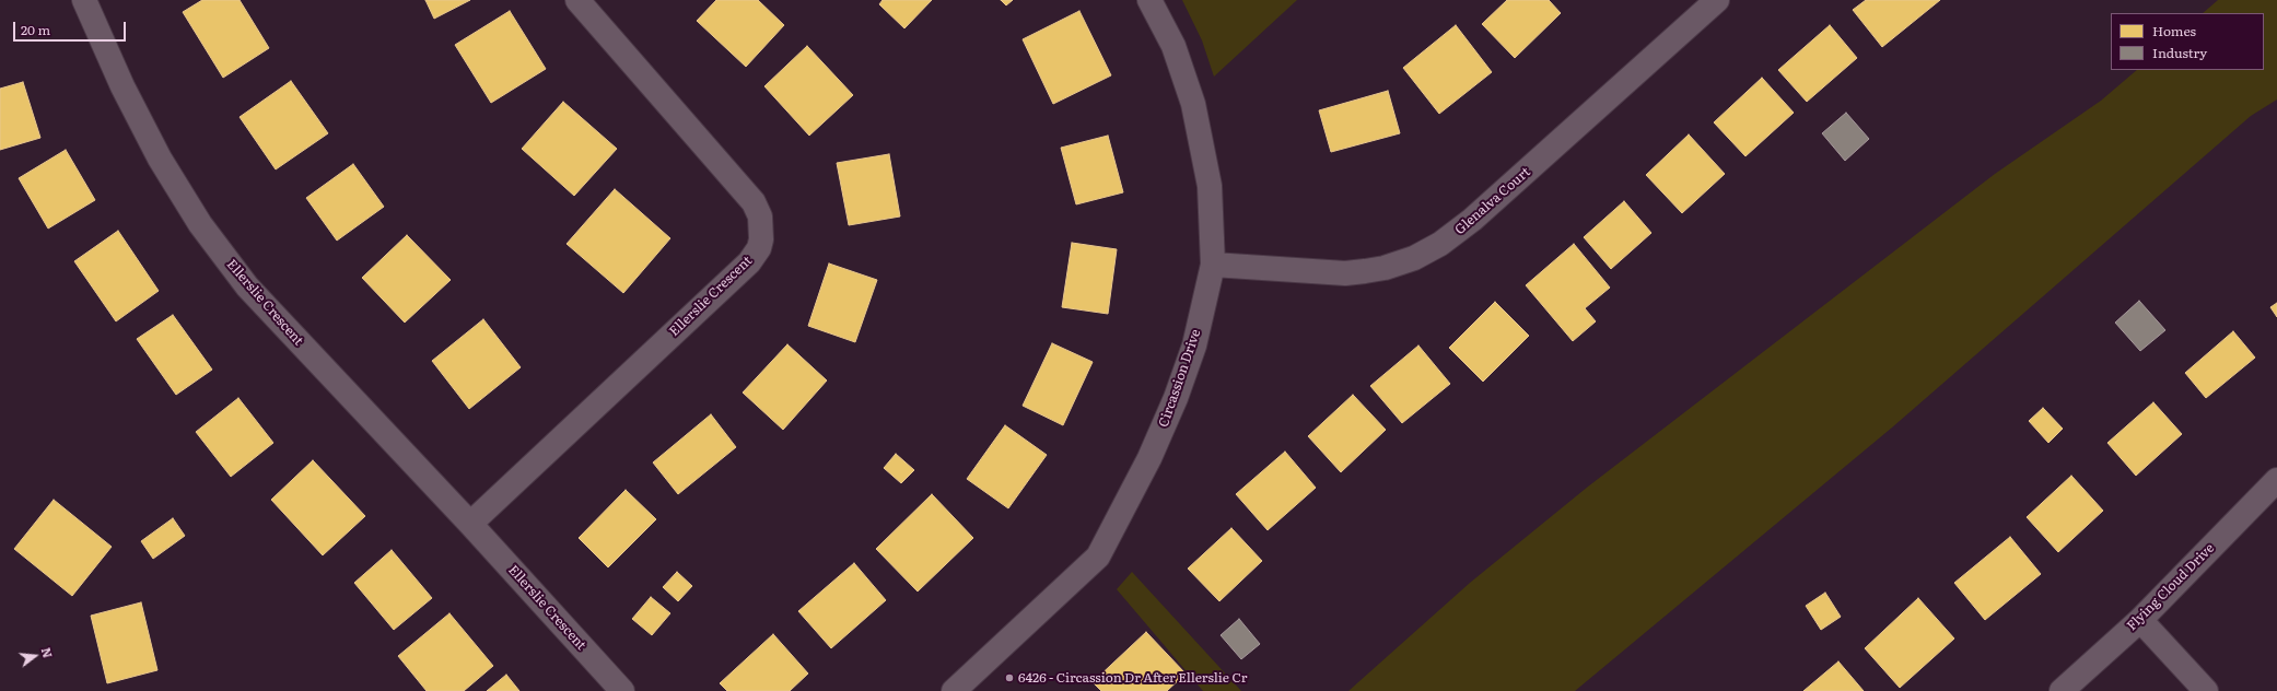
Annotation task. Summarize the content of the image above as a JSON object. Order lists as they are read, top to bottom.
{
  "streets": {
    "street": [
      "Glenalva Court",
      "Ellerslie Crescent",
      "Circassion Drive",
      "Flying Cloud Drive"
    ]
  },
  "crossings": [
    ["Glenalva Court", "Circassion Drive"]
  ],
  "places": ["6426 - Circassion Dr After Ellerslie Cr"],
  "legend": ["Homes", "Industry"],
  "scale_bar": "20 m",
  "north": "right"
}
